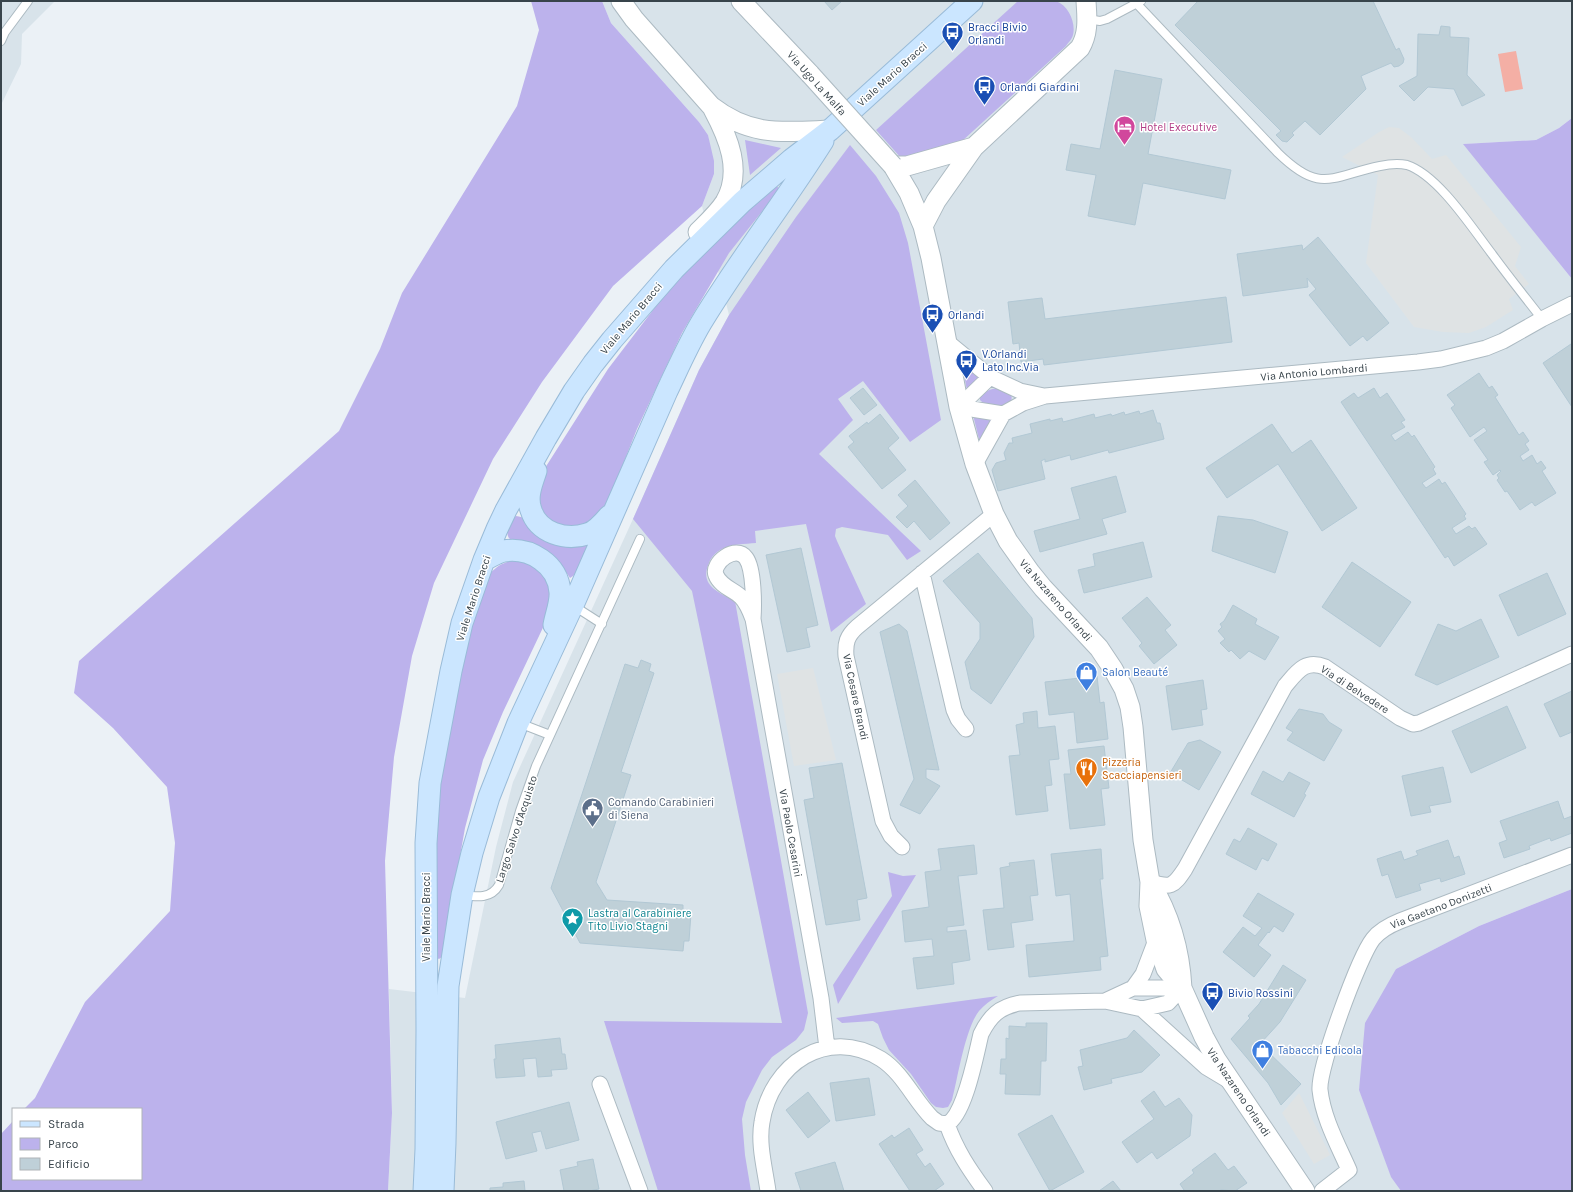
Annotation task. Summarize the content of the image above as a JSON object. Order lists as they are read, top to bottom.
{
  "streets": {
    "main road": ["Viale Mario Bracci"],
    "street": [
      "Via Ugo La Malfa",
      "Via Antonio Lombardi",
      "Via Nazareno Orlandi",
      "Via di Belvedere",
      "Via Cesare Brandi",
      "Via Paolo Cesarini",
      "Via Gaetano Donizetti"
    ],
    "lane": ["Largo Salvo d'Acquisto"]
  },
  "crossings": [
    ["Viale Mario Bracci", "Via Ugo La Malfa"],
    ["Viale Mario Bracci", "Largo Salvo d'Acquisto"],
    ["Via Ugo La Malfa", "Via Nazareno Orlandi"],
    ["Via Antonio Lombardi", "Via Nazareno Orlandi"],
    ["Via Nazareno Orlandi", "Via di Belvedere"],
    ["Via Nazareno Orlandi", "Via Cesare Brandi"]
  ],
  "places": {
    "bus stop": [
      "Bracci Bivio Orlandi",
      "Orlandi Giardini",
      "Orlandi",
      "V.Orlandi Lato Inc.Via",
      "Bivio Rossini"
    ],
    "hotel": ["Hotel Executive"],
    "shop": ["Salon Beauté", "Tabacchi Edicola"],
    "restaurant": ["Pizzeria Scacciapensieri"],
    "public building": ["Comando Carabinieri di Siena"],
    "place": ["Lastra al Carabiniere Tito Livio Stagni"]
  },
  "legend": ["Strada", "Parco", "Edificio"]
}
